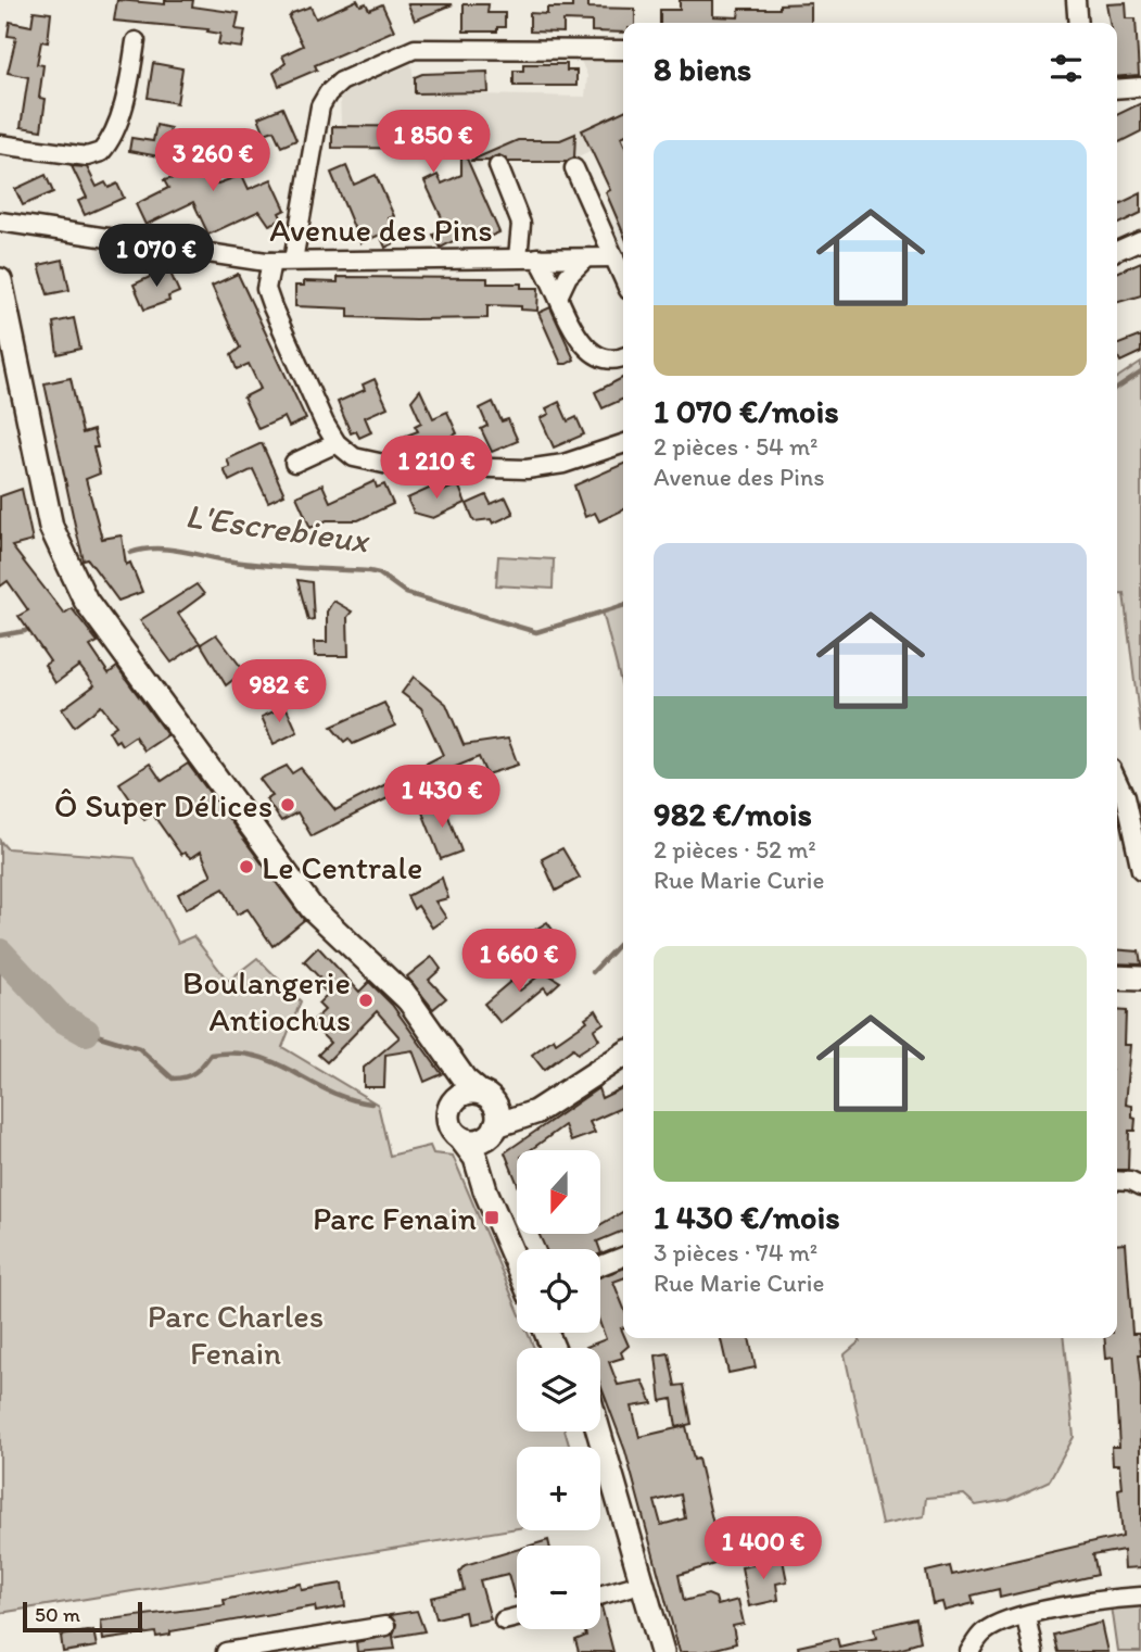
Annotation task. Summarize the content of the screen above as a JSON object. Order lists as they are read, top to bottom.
{
  "streets": {
    "street": ["Avenue des Pins"]
  },
  "water": ["L'Escrebieux"],
  "parks": ["Parc Charles Fenain"],
  "places": {
    "other": ["Ô Super Délices", "Le Centrale", "Boulangerie Antiochus"],
    "transit": ["Parc Fenain"]
  },
  "scale_bar": "50 m",
  "north": "bottom",
  "page": {
    "heading": "8 biens",
    "price": [
      "1 850 €",
      "3 260 €",
      "1 070 €",
      "1 210 €",
      "982 €",
      "1 430 €",
      "1 660 €",
      "1 400 €"
    ],
    "list": [
      {
        "name": "1 070 €/mois",
        "note": "2 pièces · 54 m² · Avenue des Pins"
      },
      {
        "name": "982 €/mois",
        "note": "2 pièces · 52 m² · Rue Marie Curie"
      },
      {
        "name": "1 430 €/mois",
        "note": "3 pièces · 74 m² · Rue Marie Curie"
      }
    ],
    "map_buttons": ["+", "−"],
    "scale": "50 m"
  }
}
